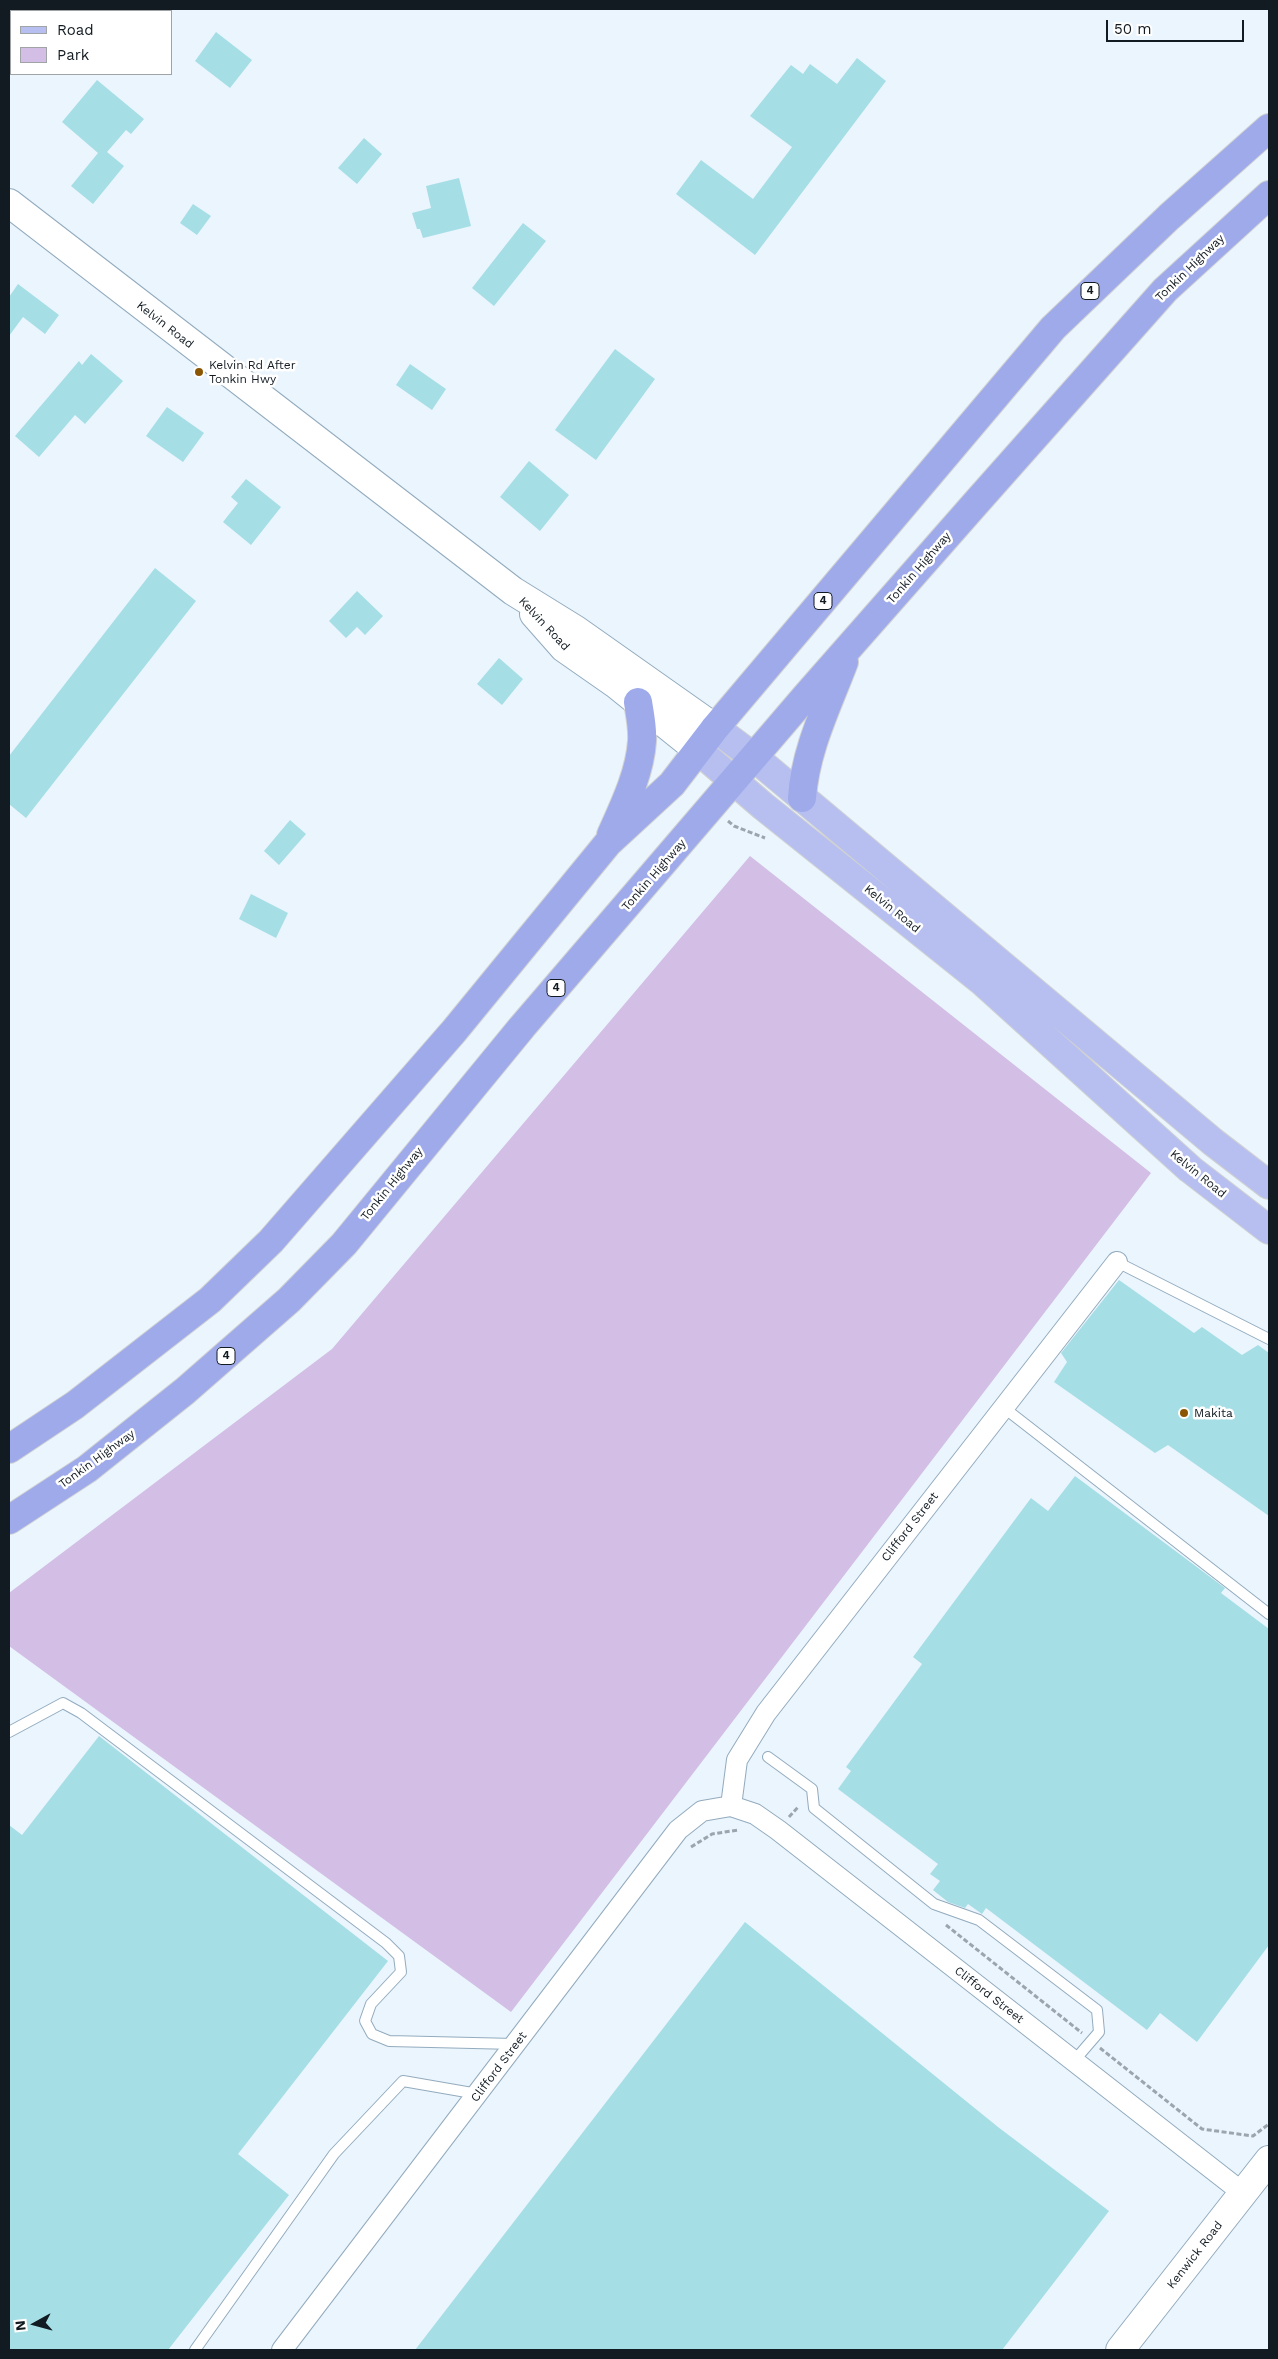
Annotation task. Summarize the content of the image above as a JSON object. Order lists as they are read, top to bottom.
{
  "streets": {
    "highway": ["Tonkin Highway", "4"],
    "main road": ["Kelvin Road", "Kenwick Road"],
    "street": ["Clifford Street"]
  },
  "crossings": [
    ["Tonkin Highway", "Kelvin Road"],
    ["4", "Kelvin Road"],
    ["Clifford Street", "Kenwick Road"]
  ],
  "places": ["Kelvin Rd After Tonkin Hwy", "Makita"],
  "legend": ["Road", "Park"],
  "scale_bar": "50 m",
  "north": "left"
}
